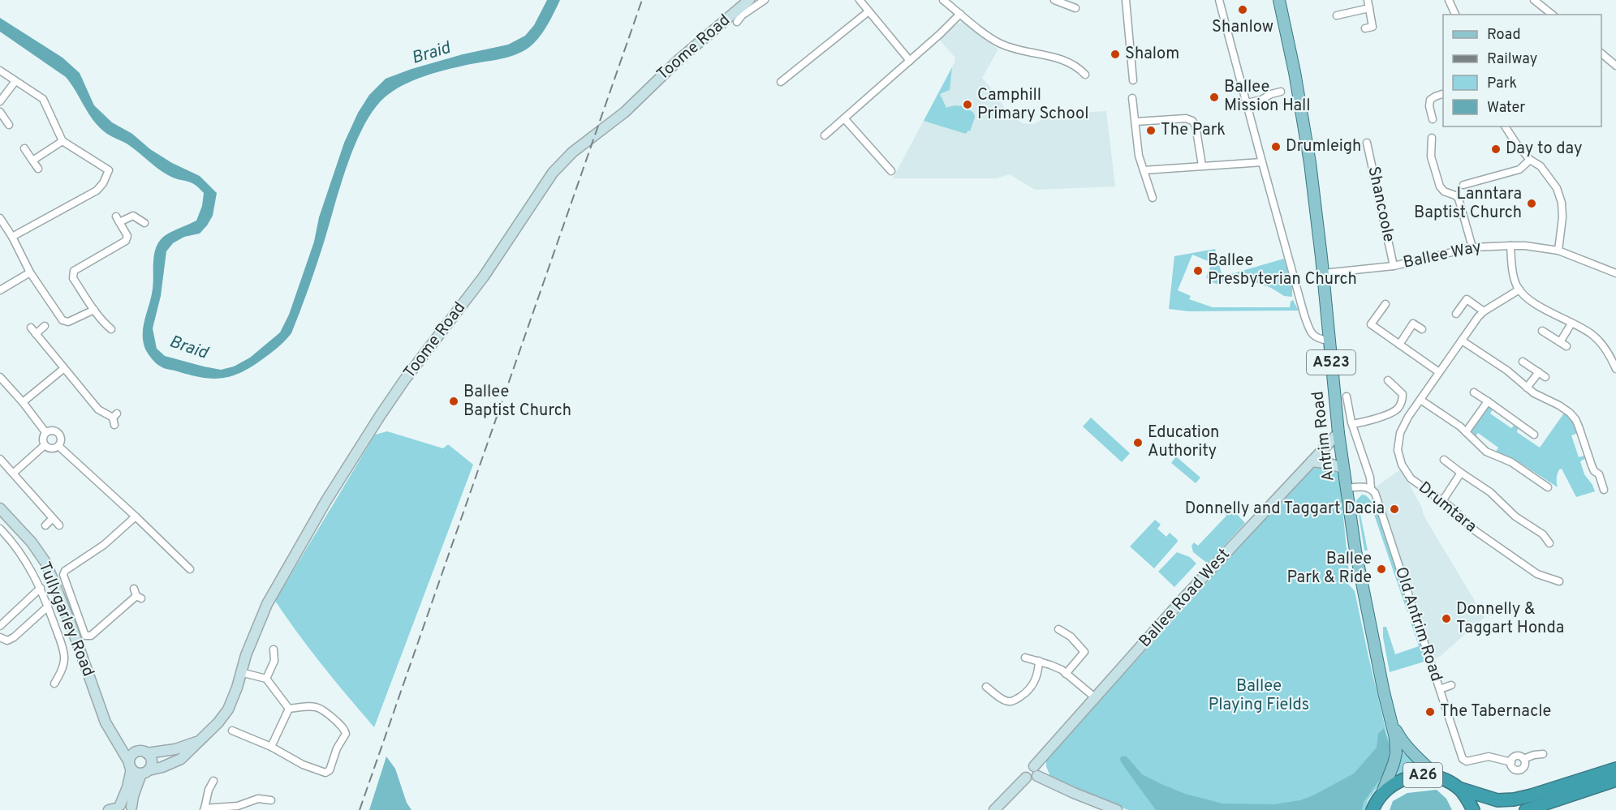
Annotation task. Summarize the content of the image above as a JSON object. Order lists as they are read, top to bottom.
{
  "streets": {
    "highway": ["A26"],
    "main road": [
      "Toome Road",
      "A523",
      "Antrim Road",
      "Ballee Road West",
      "Tullygarley Road"
    ],
    "street": [
      "Shancoole",
      "Ballee Way",
      "Drumtara",
      "Old Antrim Road"
    ]
  },
  "crossings": [
    ["Toome Road", "Tullygarley Road"],
    ["Shancoole", "Ballee Way"],
    ["Ballee Way", "Antrim Road"],
    ["Antrim Road", "Ballee Road West"],
    ["Antrim Road", "A26"]
  ],
  "water": ["Braid"],
  "parks": ["Ballee Playing Fields"],
  "places": [
    "Shanlow",
    "Shalom",
    "Ballee Mission Hall",
    "Camphill Primary School",
    "The Park",
    "Drumleigh",
    "Day to day",
    "Lanntara Baptist Church",
    "Ballee Presbyterian Church",
    "Ballee Baptist Church",
    "Education Authority",
    "Donnelly and Taggart Dacia",
    "Ballee Park & Ride",
    "Donnelly & Taggart Honda",
    "The Tabernacle"
  ],
  "legend": [
    "Road",
    "Railway",
    "Park",
    "Water"
  ]
}
